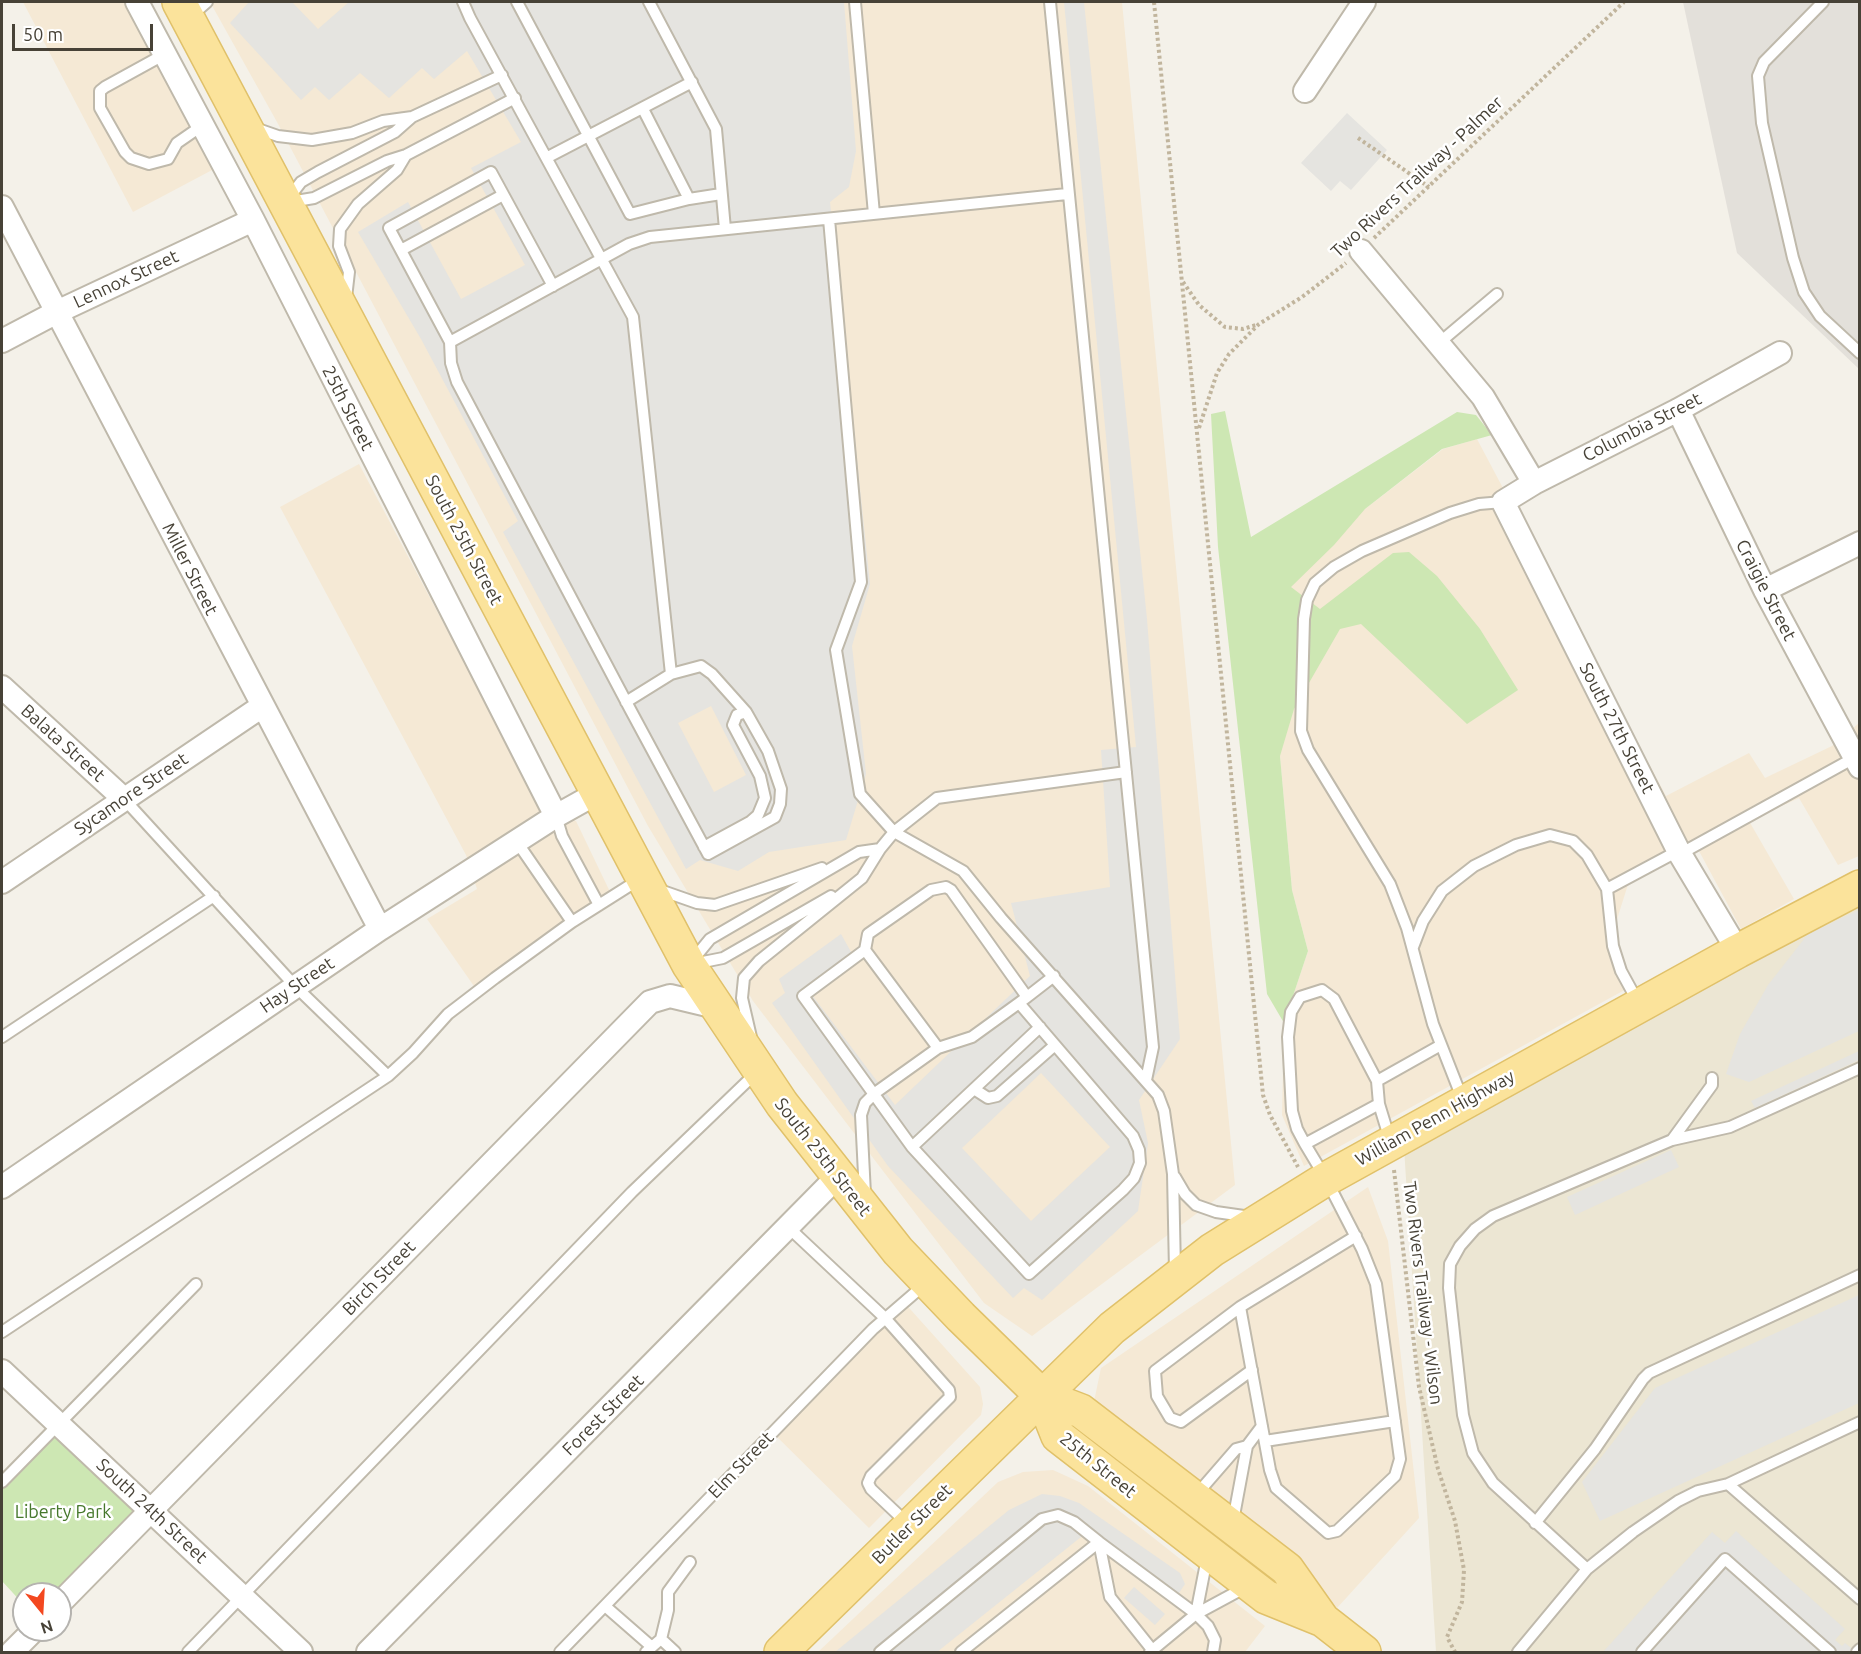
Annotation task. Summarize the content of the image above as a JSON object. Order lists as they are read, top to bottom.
{
  "streets": {
    "main road": [
      "25th Street",
      "South 25th Street",
      "William Penn Highway",
      "Butler Street"
    ],
    "street": [
      "Lennox Street",
      "Columbia Street",
      "Miller Street",
      "Craigie Street",
      "South 27th Street",
      "Balata Street",
      "Sycamore Street",
      "Hay Street",
      "Birch Street",
      "Forest Street",
      "South 24th Street"
    ],
    "lane": ["Elm Street"],
    "path": ["Two Rivers Trailway - Palmer", "Two Rivers Trailway - Wilson"]
  },
  "crossings": [
    ["Lennox Street", "25th Street"],
    ["Lennox Street", "Miller Street"],
    ["25th Street", "South 25th Street"],
    ["25th Street", "Hay Street"],
    ["25th Street", "William Penn Highway"],
    ["25th Street", "Butler Street"],
    ["Columbia Street", "Craigie Street"],
    ["Columbia Street", "South 27th Street"],
    ["South 25th Street", "Hay Street"],
    ["South 25th Street", "William Penn Highway"],
    ["South 25th Street", "Birch Street"],
    ["South 25th Street", "Forest Street"],
    ["South 25th Street", "Elm Street"],
    ["South 25th Street", "Butler Street"],
    ["Miller Street", "Sycamore Street"],
    ["Miller Street", "Hay Street"],
    ["South 27th Street", "William Penn Highway"],
    ["Balata Street", "Sycamore Street"],
    ["William Penn Highway", "Two Rivers Trailway - Wilson"],
    ["William Penn Highway", "Butler Street"],
    ["Birch Street", "South 24th Street"]
  ],
  "parks": ["Liberty Park"],
  "scale_bar": "50 m",
  "north": "bottom"
}
